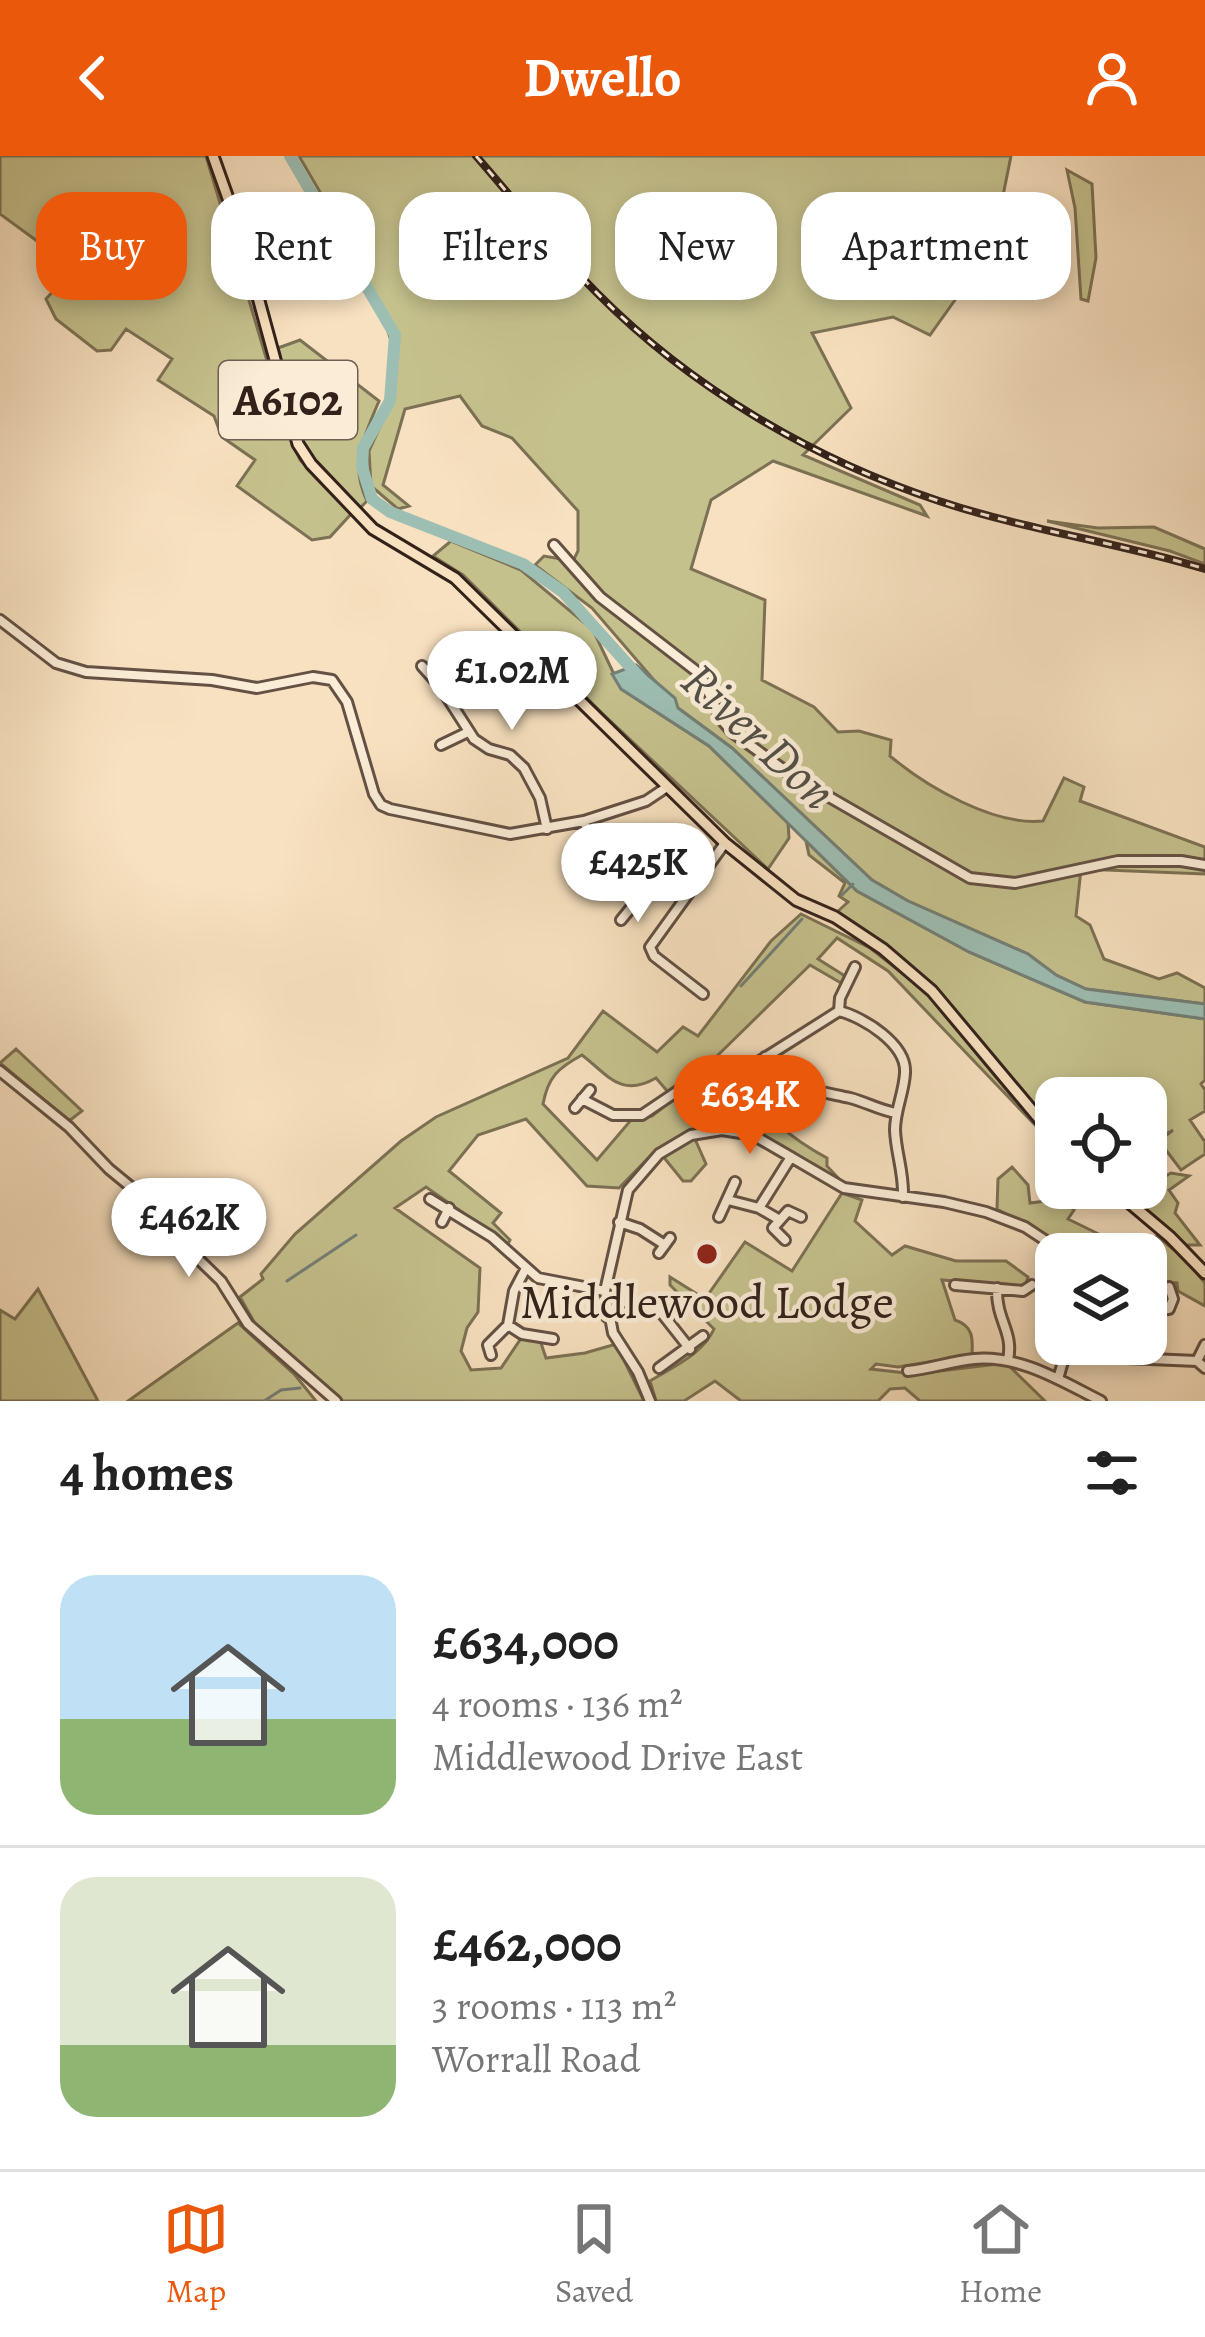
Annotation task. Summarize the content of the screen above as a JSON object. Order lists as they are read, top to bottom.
{
  "streets": {
    "main road": ["A6102"]
  },
  "water": ["River Don"],
  "places": ["Middlewood Lodge"],
  "page": {
    "header": "Dwello",
    "chip": [
      "Buy",
      "Rent",
      "Filters",
      "New",
      "Apartment"
    ],
    "price": [
      "£1.02M",
      "£425K",
      "£634K",
      "£462K"
    ],
    "heading": "4 homes",
    "list": [
      {
        "name": "£634,000",
        "note": "4 rooms · 136 m² · Middlewood Drive East"
      },
      {
        "name": "£462,000",
        "note": "3 rooms · 113 m² · Worrall Road"
      }
    ],
    "tabs": ["Map", "Saved", "Home"]
  }
}
